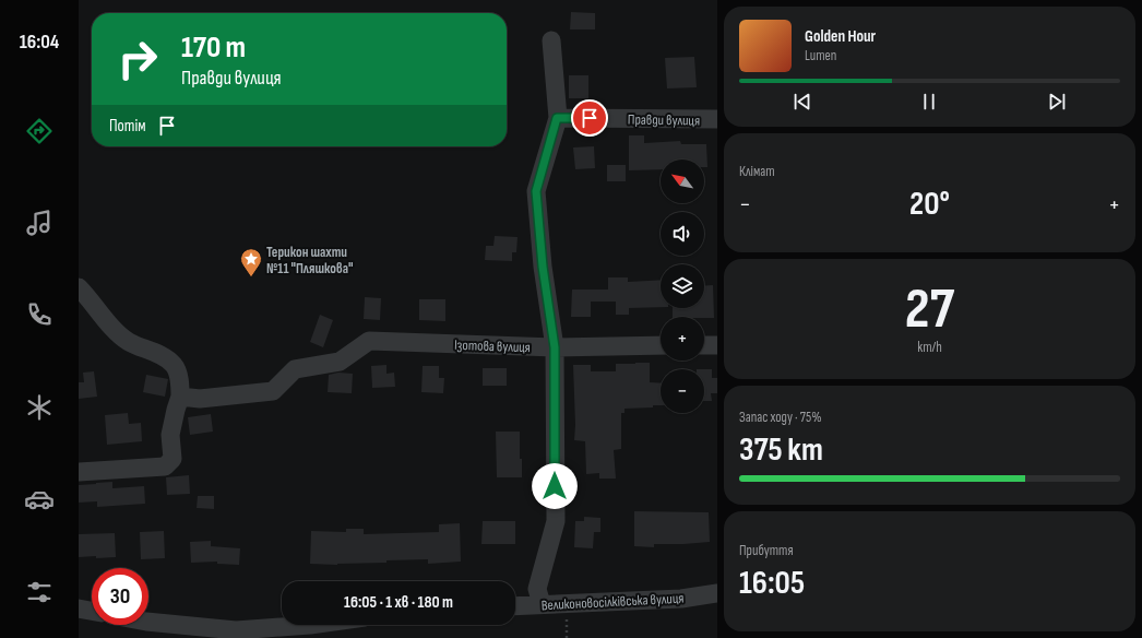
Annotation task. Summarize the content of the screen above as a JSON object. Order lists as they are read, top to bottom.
{
  "streets": {
    "street": ["Правди вулиця", "Ізотова вулиця", "Великоновосілківська вулиця"]
  },
  "places": {
    "place": ["Терикон шахти №11 \"Пляшкова\""]
  },
  "north": "top left",
  "page": {
    "tabs": "16:04",
    "turn": ["170 m", "Правди вулиця"],
    "song": ["Golden Hour", "Lumen"],
    "then": "Потім",
    "tile": [
      "Клімат",
      ["27", "km/h"],
      ["Запас ходу · 75%", "375 km"],
      ["Прибуття", "16:05"]
    ],
    "map_buttons": ["+", "−"],
    "heat": ["−", "20°", "+"],
    "limit": "30",
    "trip": "16:05 · 1 хв · 180 m"
  }
}
